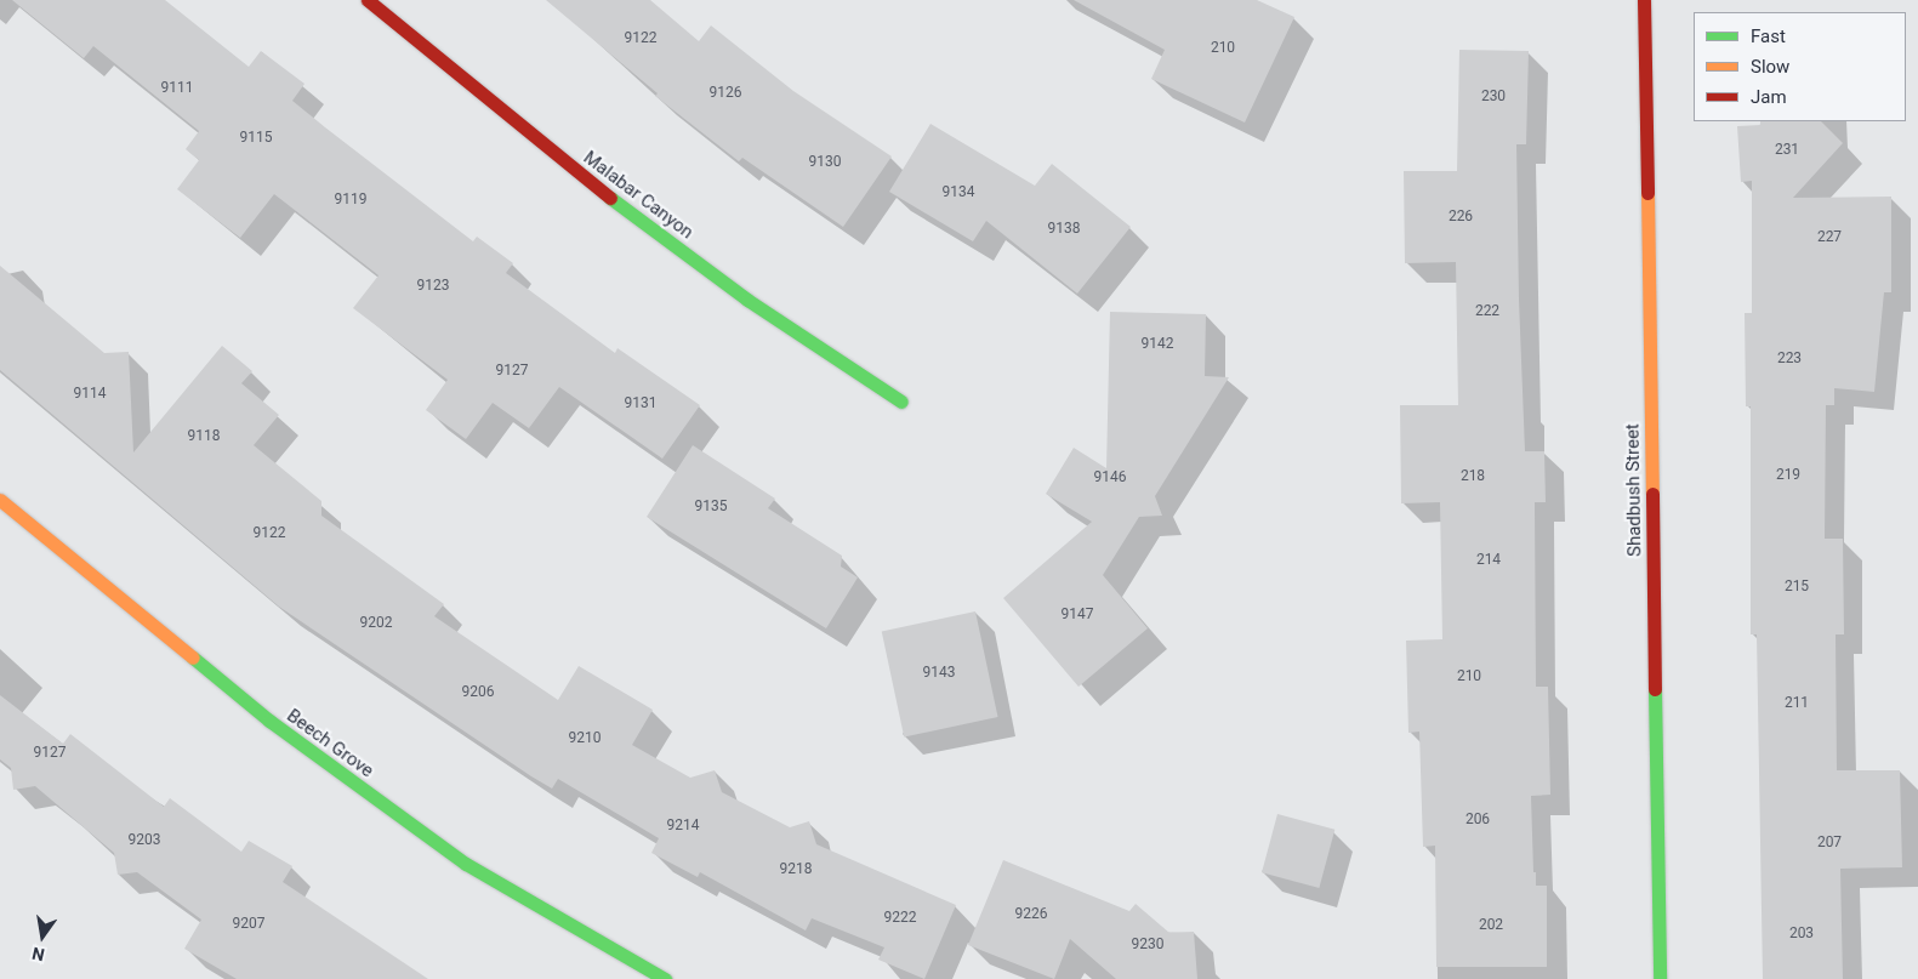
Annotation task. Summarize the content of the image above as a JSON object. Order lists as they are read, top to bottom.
{
  "streets": {
    "street": ["Malabar Canyon", "Shadbush Street", "Beech Grove"]
  },
  "house_numbers": [
    "9122",
    "210",
    "9111",
    "9126",
    "230",
    "9115",
    "231",
    "9130",
    "9134",
    "9119",
    "226",
    "9138",
    "227",
    "9123",
    "222",
    "9142",
    "223",
    "9127",
    "9114",
    "9131",
    "9118",
    "219",
    "218",
    "9146",
    "9135",
    "9122",
    "214",
    "215",
    "9147",
    "9202",
    "9143",
    "210",
    "9206",
    "211",
    "9210",
    "9127",
    "206",
    "9214",
    "9203",
    "207",
    "9218",
    "9226",
    "9222",
    "9207",
    "202",
    "203",
    "9230"
  ],
  "legend": ["Fast", "Slow", "Jam"],
  "north": "bottom"
}
